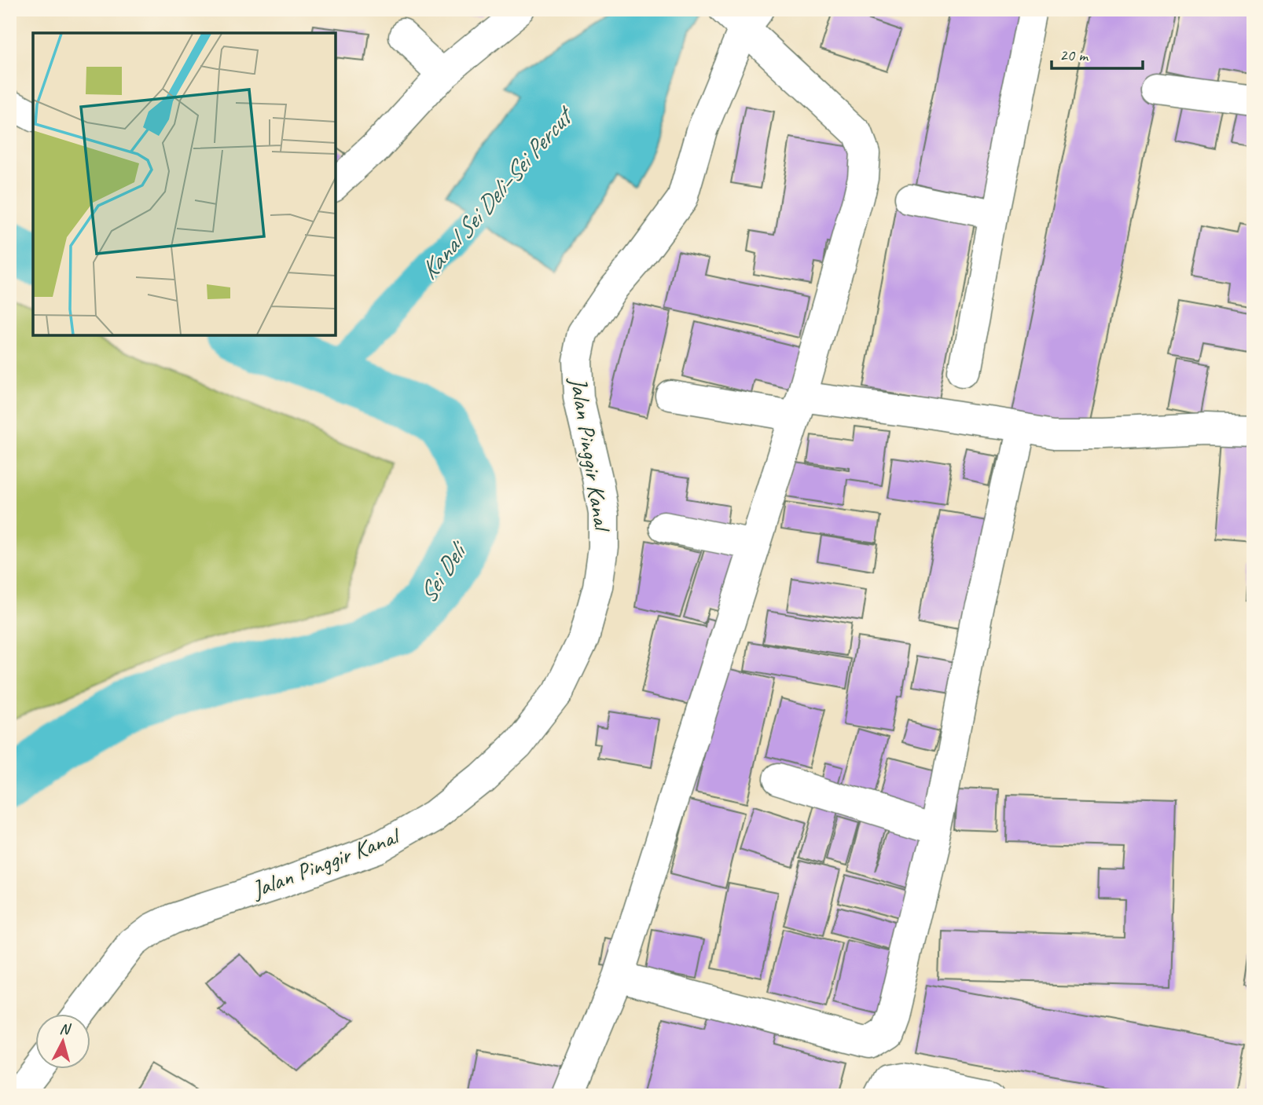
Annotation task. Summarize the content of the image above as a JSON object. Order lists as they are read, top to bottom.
{
  "streets": {
    "street": ["Jalan Pinggir Kanal"]
  },
  "water": ["Kanal Sei Deli–Sei Percut", "Sei Deli"],
  "scale_bar": "20 m",
  "north": "top"
}
